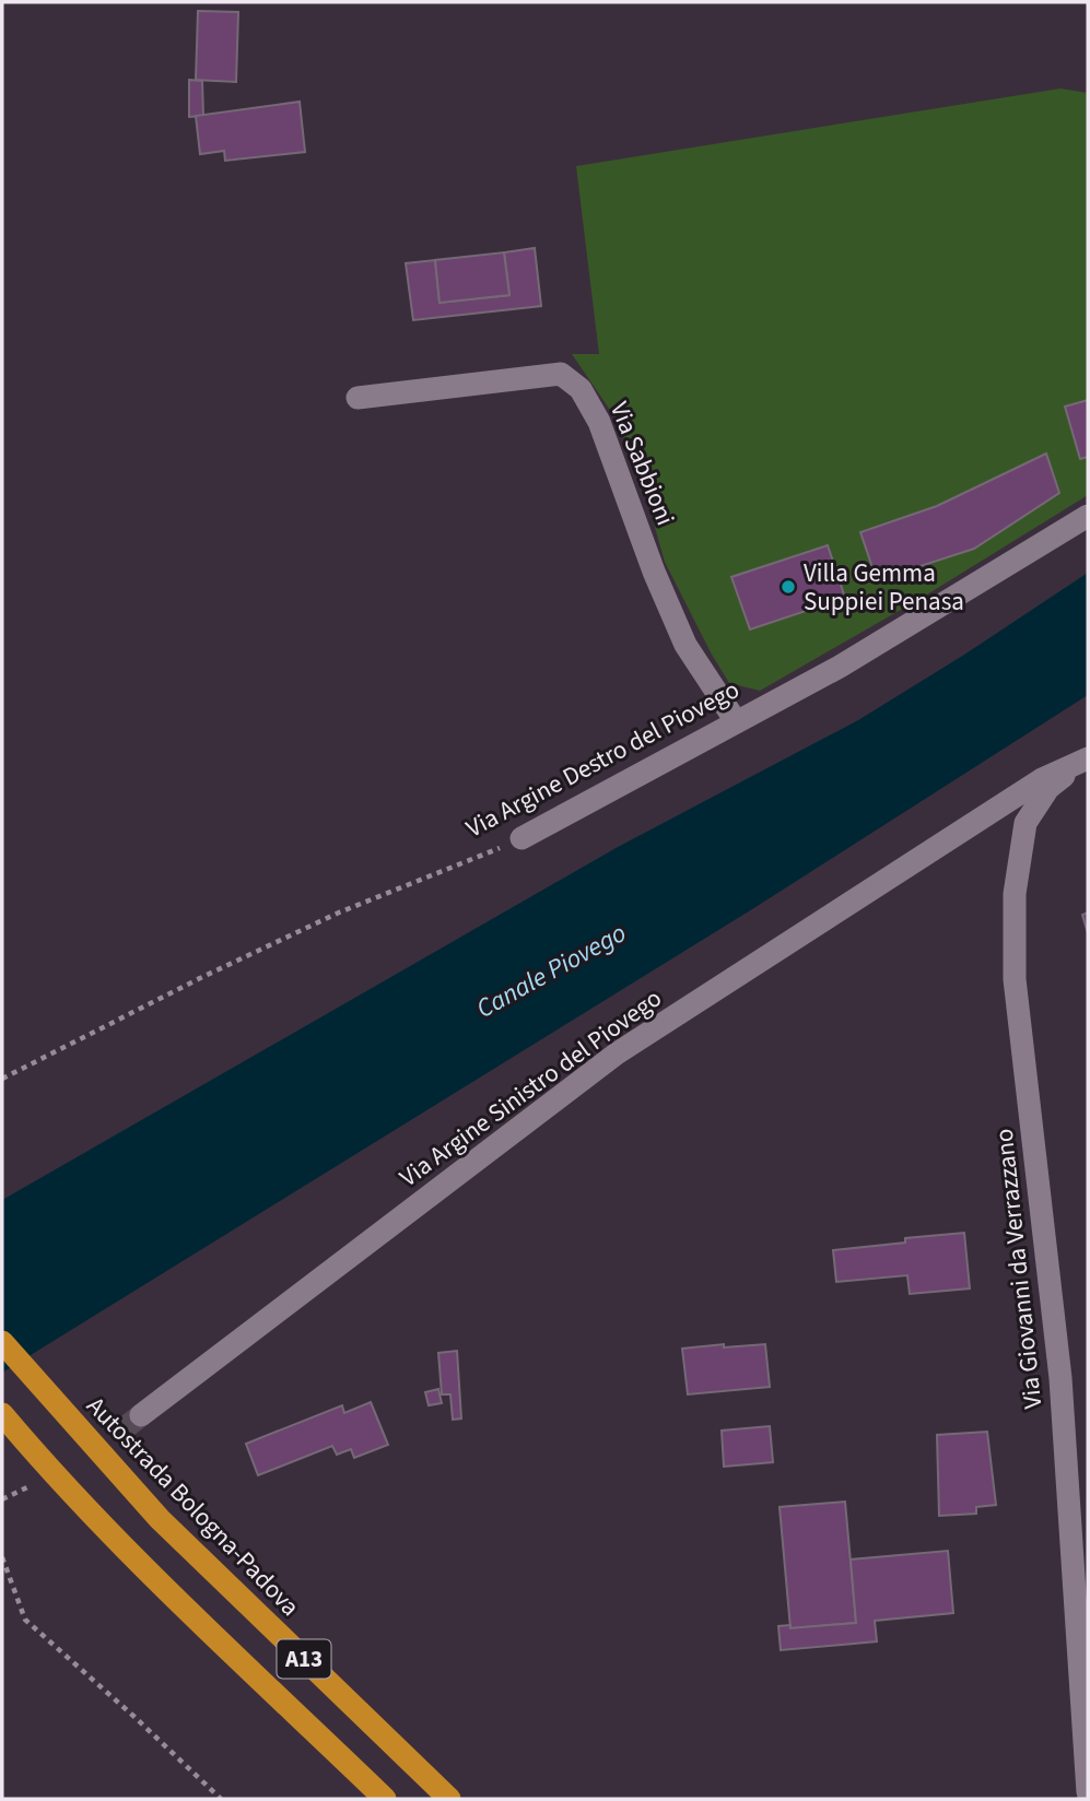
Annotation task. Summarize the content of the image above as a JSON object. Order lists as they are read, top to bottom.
{
  "streets": {
    "highway": ["Autostrada Bologna-Padova", "A13"],
    "street": [
      "Via Sabbioni",
      "Via Argine Destro del Piovego",
      "Via Argine Sinistro del Piovego",
      "Via Giovanni da Verrazzano"
    ]
  },
  "crossings": [
    ["Via Sabbioni", "Via Argine Destro del Piovego"],
    ["Via Argine Sinistro del Piovego", "Via Giovanni da Verrazzano"]
  ],
  "water": ["Canale Piovego"],
  "places": ["Villa Gemma Suppiei Penasa"]
}
